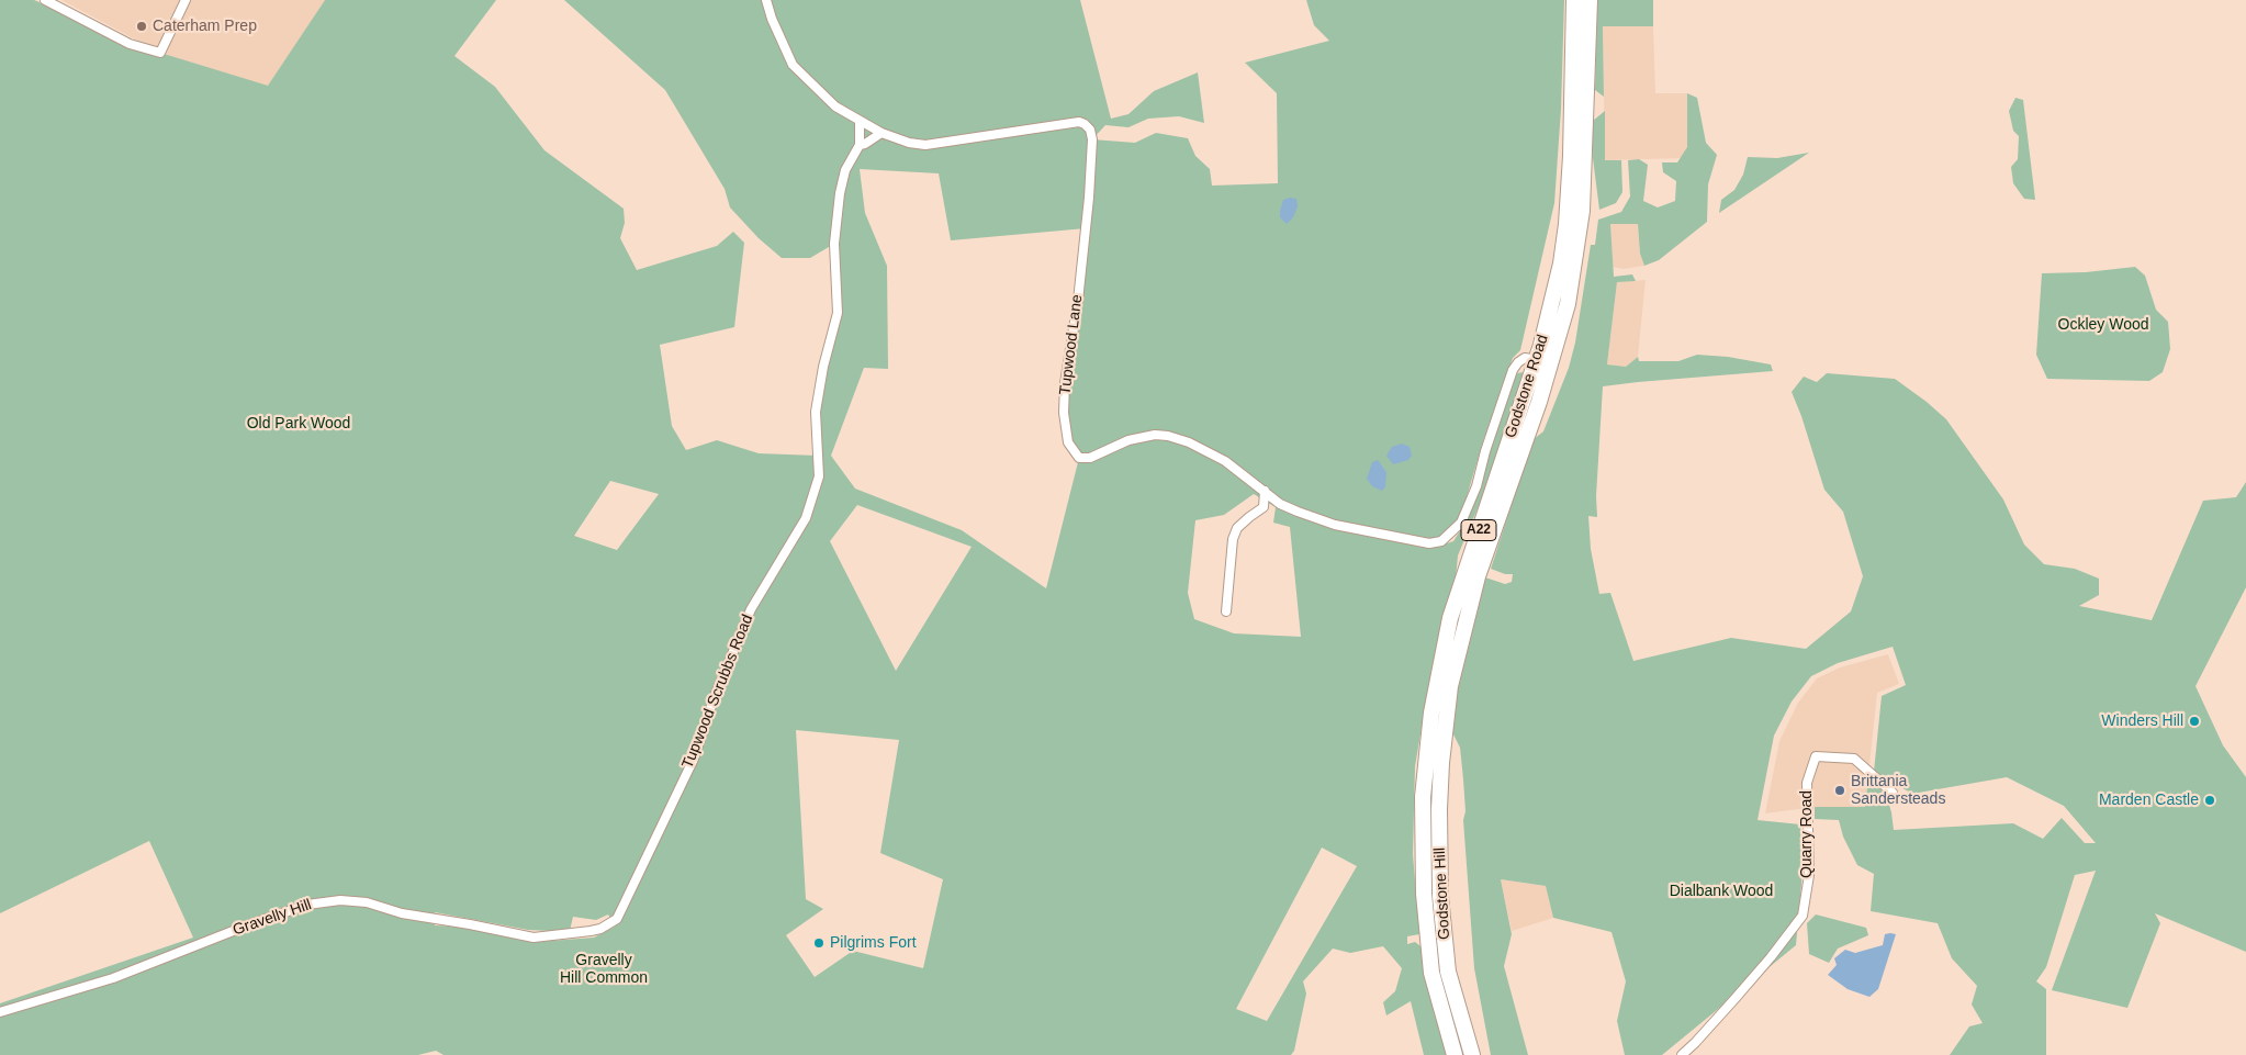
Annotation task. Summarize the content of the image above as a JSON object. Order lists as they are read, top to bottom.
{
  "streets": {
    "highway": ["Godstone Road", "A22", "Godstone Hill"],
    "street": [
      "Tupwood Lane",
      "Tupwood Scrubbs Road",
      "Quarry Road",
      "Gravelly Hill"
    ]
  },
  "crossings": [
    ["Tupwood Lane", "Godstone Road"],
    ["Godstone Road", "Godstone Hill"],
    ["Tupwood Scrubbs Road", "Gravelly Hill"]
  ],
  "parks": [
    "Ockley Wood",
    "Old Park Wood",
    "Dialbank Wood",
    "Gravelly Hill Common"
  ],
  "places": [
    "Caterham Prep",
    "Winders Hill",
    "Brittania Sandersteads",
    "Marden Castle",
    "Pilgrims Fort"
  ]
}
